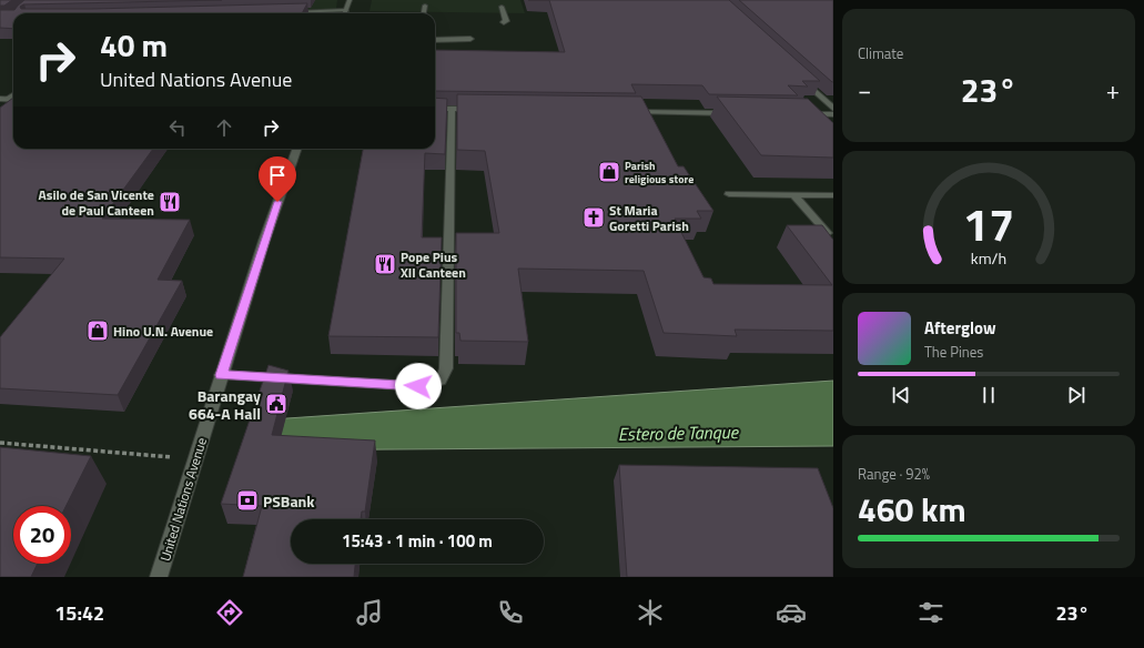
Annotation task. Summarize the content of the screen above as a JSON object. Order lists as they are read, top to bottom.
{
  "streets": {
    "main road": ["United Nations Avenue"]
  },
  "water": ["Estero de Tanque"],
  "places": {
    "shop": ["Parish religious store", "Hino U.N. Avenue"],
    "restaurant": ["Asilo de San Vicente de Paul Canteen", "Pope Pius XII Canteen"],
    "church": ["St Maria Goretti Parish"],
    "public building": ["Barangay 664-A Hall"],
    "bank": ["PSBank"]
  },
  "page": {
    "tile": [
      "Climate",
      ["Range · 92%", "460 km"]
    ],
    "turn": ["40 m", "United Nations Avenue"],
    "heat": ["−", "23°", "+"],
    "song": ["Afterglow", "The Pines"],
    "limit": "20",
    "trip": "15:43 · 1 min · 100 m",
    "tabs": ["15:42", "23°"],
    "gauge": ["17", "km/h"]
  }
}
